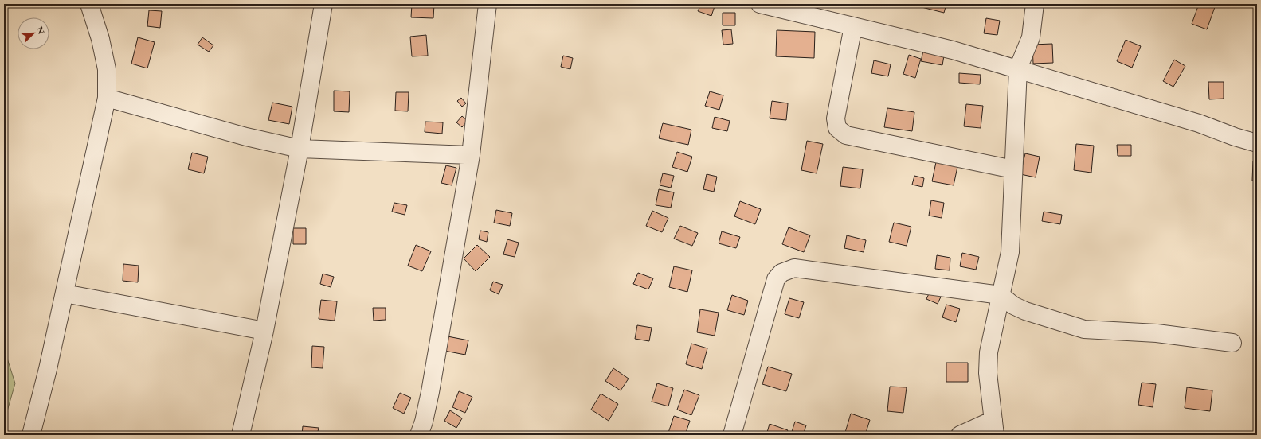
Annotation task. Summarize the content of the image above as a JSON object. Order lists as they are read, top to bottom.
{
  "north": "top right"
}
